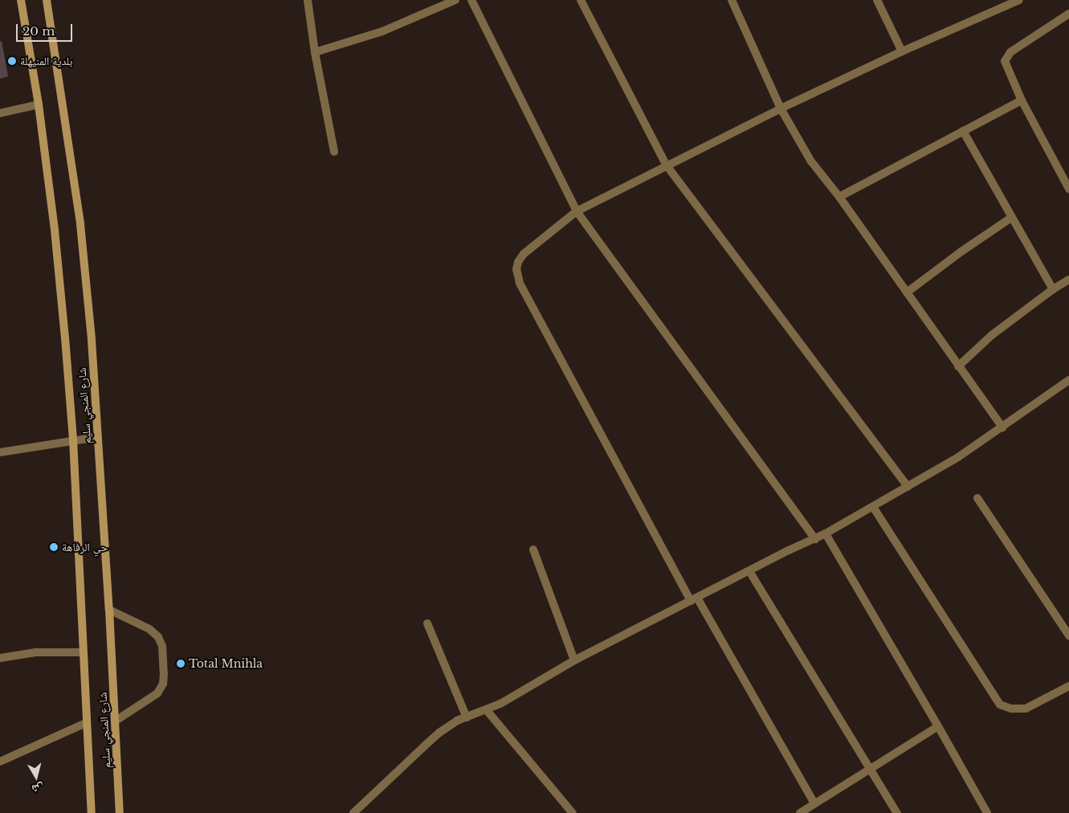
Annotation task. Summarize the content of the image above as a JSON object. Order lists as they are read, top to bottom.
{
  "streets": {
    "main road": ["شارع المنجي سليم"]
  },
  "places": ["بلدية المنيهلة", "حي الرفاهة", "Total Mnihla"],
  "scale_bar": "20 m",
  "north": "bottom"
}
